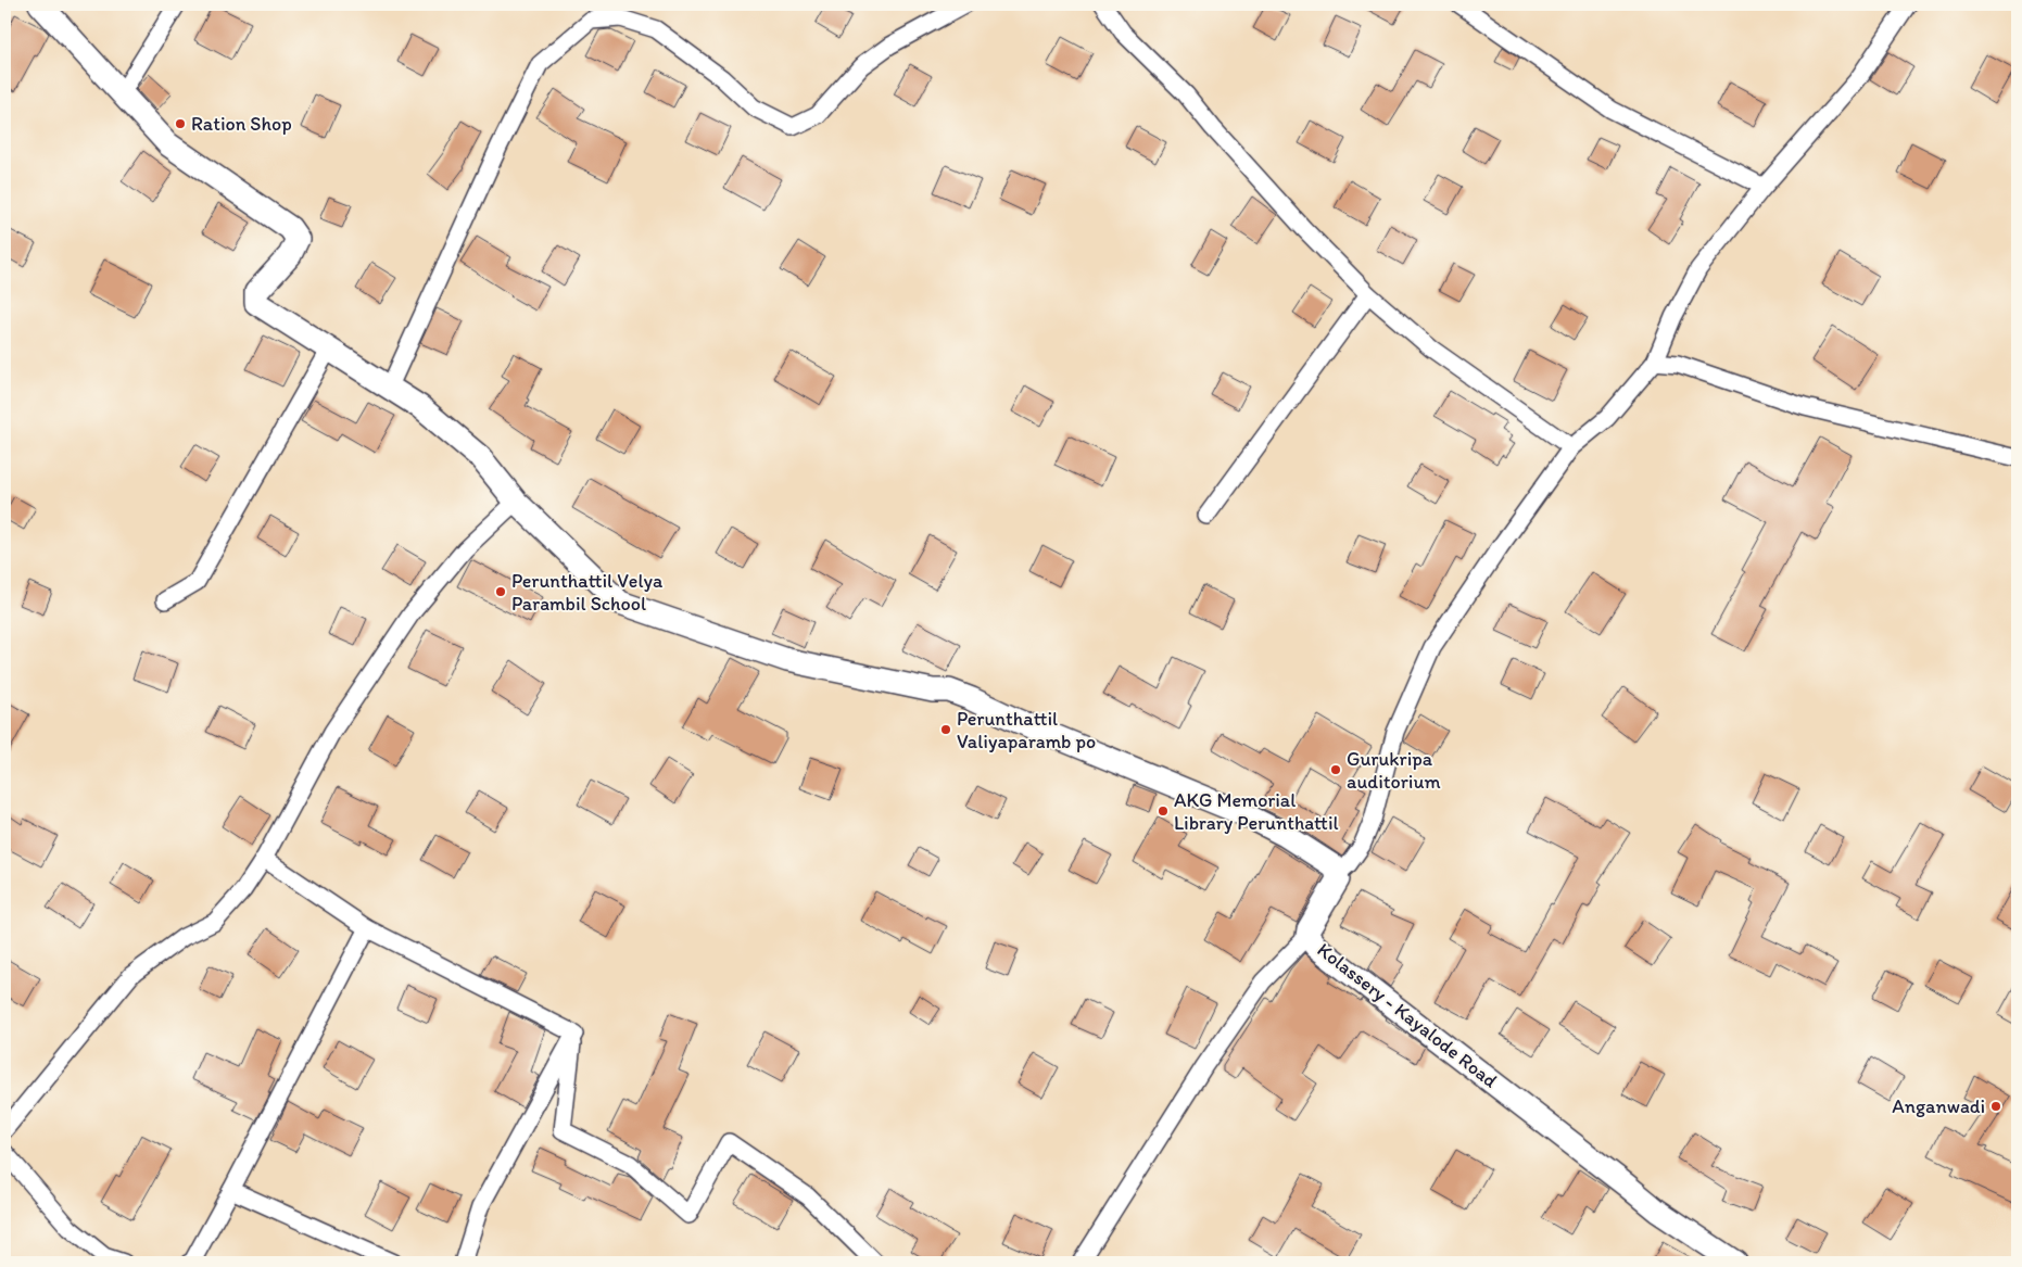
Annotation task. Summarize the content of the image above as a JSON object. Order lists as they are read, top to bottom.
{
  "streets": {
    "main road": ["Kolassery - Kayalode Road"]
  },
  "places": [
    "Ration Shop",
    "Perunthattil Velya Parambil School",
    "Perunthattil Valiyaparamb po",
    "Gurukripa auditorium",
    "AKG Memorial Library Perunthattil",
    "Anganwadi"
  ]
}
